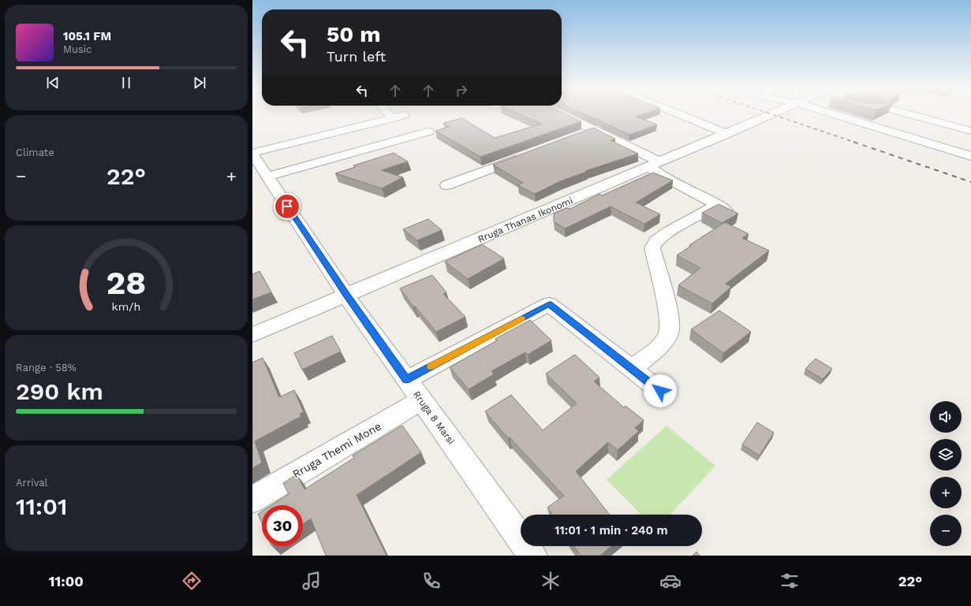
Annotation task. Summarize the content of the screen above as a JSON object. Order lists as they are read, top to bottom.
{
  "streets": {
    "street": ["Rruga Thanas Ikonomi", "Rruga 8 Marsi", "Rruga Themi Mone"]
  },
  "crossings": [
    ["Rruga Thanas Ikonomi", "Rruga 8 Marsi"],
    ["Rruga 8 Marsi", "Rruga Themi Mone"]
  ],
  "page": {
    "turn": ["50 m", "Turn left"],
    "song": ["105.1 FM", "Music"],
    "tile": [
      "Climate",
      ["Range · 58%", "290 km"],
      ["Arrival", "11:01"]
    ],
    "heat": ["−", "22°", "+"],
    "map_buttons": ["+", "−"],
    "limit": "30",
    "trip": "11:01 · 1 min · 240 m",
    "tabs": ["11:00", "22°"],
    "gauge": ["28", "km/h"]
  }
}
